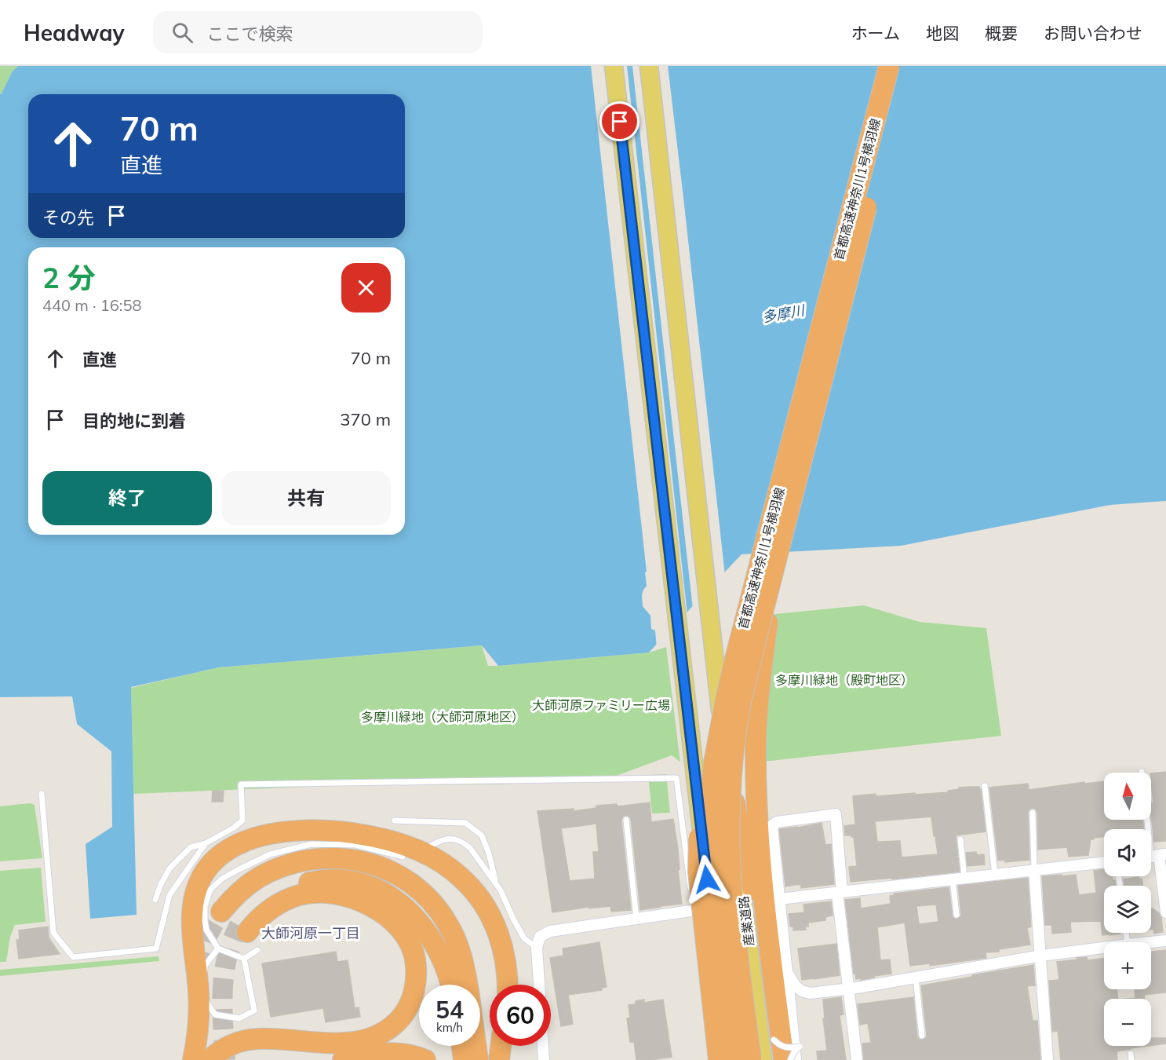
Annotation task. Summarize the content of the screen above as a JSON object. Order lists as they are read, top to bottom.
{
  "streets": {
    "highway": ["首都高速神奈川1号横羽線"],
    "main road": ["産業道路"]
  },
  "crossings": [
    ["首都高速神奈川1号横羽線", "産業道路"]
  ],
  "districts": ["大師河原一丁目"],
  "water": ["多摩川"],
  "parks": ["多摩川緑地（殿町地区）", "大師河原ファミリー広場", "多摩川緑地（大師河原地区）"],
  "north": "top",
  "page": {
    "header": "Headway",
    "search": "ここで検索",
    "nav": [
      "ホーム",
      "地図",
      "概要",
      "お問い合わせ"
    ],
    "turn": ["70 m", "直進"],
    "then": "その先",
    "heading": ["2 分", "440 m · 16:58"],
    "list": [
      {
        "name": "直進",
        "value": "70 m"
      },
      {
        "name": "目的地に到着",
        "value": "370 m"
      }
    ],
    "buttons": ["終了", "共有"],
    "map_buttons": ["+", "−"],
    "speed": "54 km/h",
    "limit": "60"
  }
}
